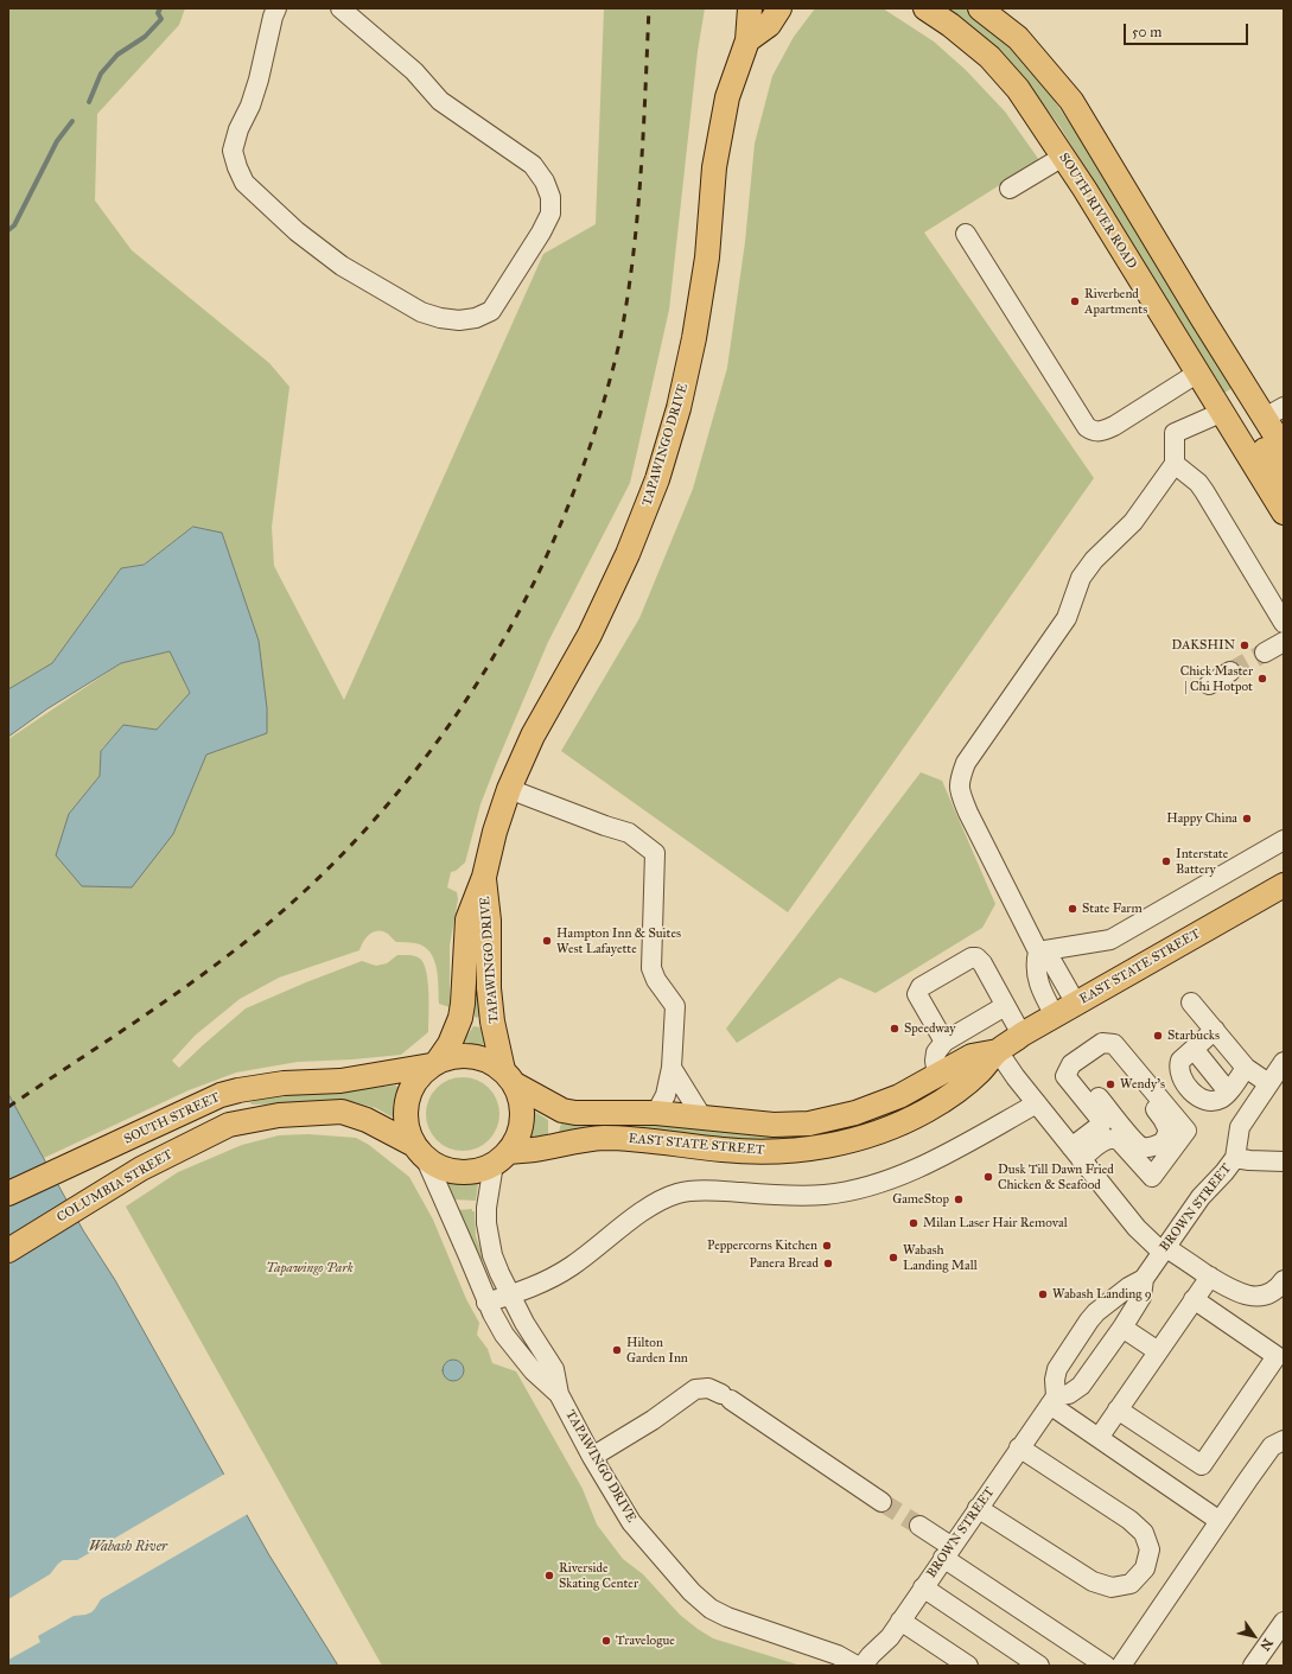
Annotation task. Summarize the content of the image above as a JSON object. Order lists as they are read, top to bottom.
{
  "streets": {
    "main road": [
      "SOUTH RIVER ROAD",
      "TAPAWINGO DRIVE",
      "EAST STATE STREET",
      "SOUTH STREET",
      "COLUMBIA STREET"
    ],
    "street": ["BROWN STREET"]
  },
  "crossings": [
    ["TAPAWINGO DRIVE", "EAST STATE STREET"],
    ["TAPAWINGO DRIVE", "SOUTH STREET"],
    ["TAPAWINGO DRIVE", "COLUMBIA STREET"],
    ["EAST STATE STREET", "SOUTH STREET"],
    ["EAST STATE STREET", "COLUMBIA STREET"],
    ["SOUTH STREET", "COLUMBIA STREET"]
  ],
  "water": ["Wabash River"],
  "parks": ["Tapawingo Park"],
  "places": [
    "Riverbend Apartments",
    "DAKSHIN",
    "Chick Master | Chi Hotpot",
    "Happy China",
    "Interstate Battery",
    "State Farm",
    "Hampton Inn & Suites West Lafayette",
    "Speedway",
    "Starbucks",
    "Wendy's",
    "Dusk Till Dawn Fried Chicken & Seafood",
    "GameStop",
    "Milan Laser Hair Removal",
    "Peppercorns Kitchen",
    "Wabash Landing Mall",
    "Panera Bread",
    "Wabash Landing 9",
    "Hilton Garden Inn",
    "Riverside Skating Center",
    "Travelogue"
  ],
  "scale_bar": "50 m",
  "north": "bottom right"
}
